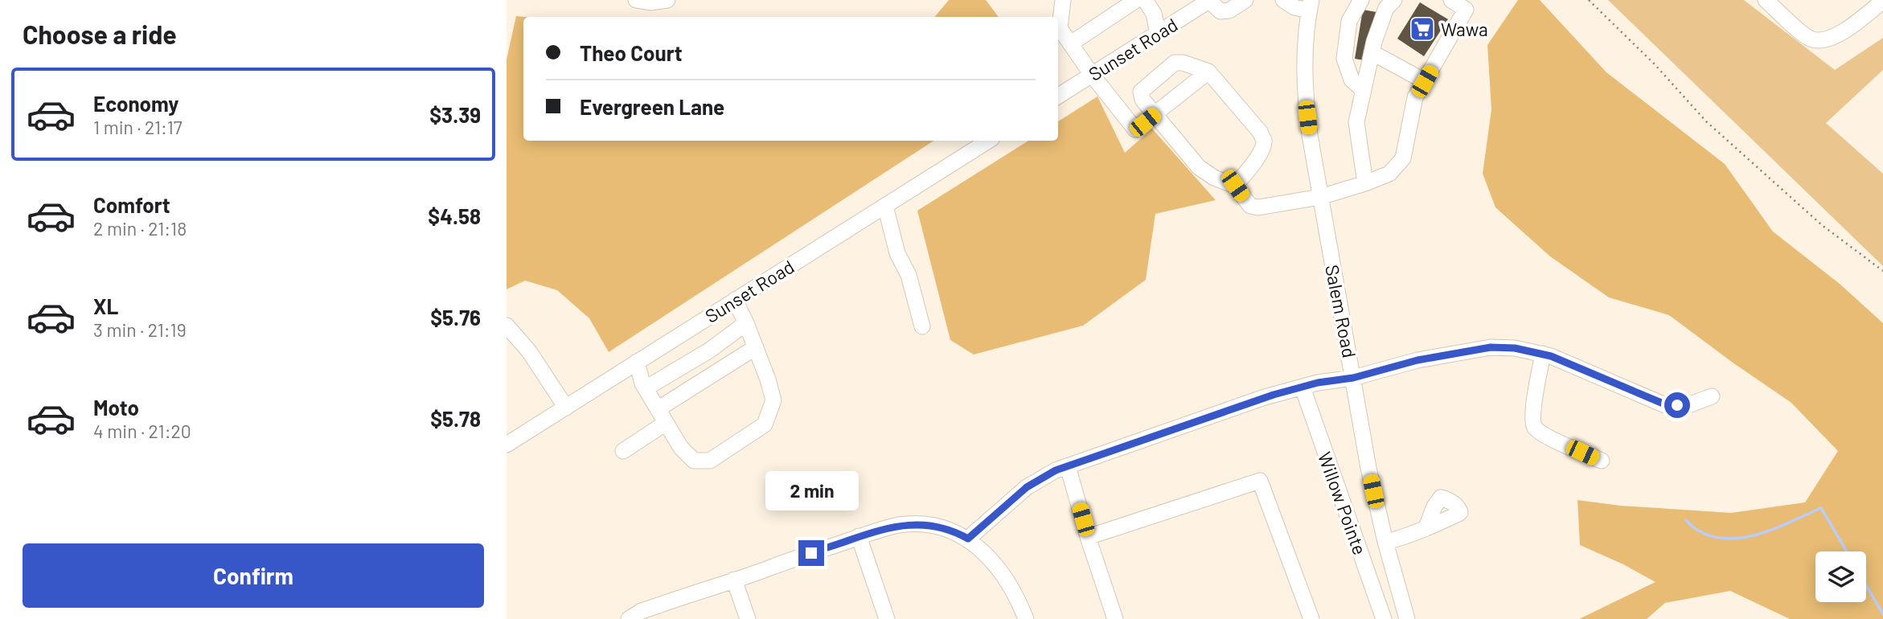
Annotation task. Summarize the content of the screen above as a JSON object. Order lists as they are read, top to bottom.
{
  "streets": {
    "street": ["Sunset Road", "Salem Road", "Willow Pointe"]
  },
  "places": {
    "supermarket": ["Wawa"]
  },
  "page": {
    "heading": "Choose a ride",
    "banner": ["Theo Court", "Evergreen Lane"],
    "list": [
      {
        "name": "Economy",
        "note": "1 min · 21:17",
        "value": "$3.39"
      },
      {
        "name": "Comfort",
        "note": "2 min · 21:18",
        "value": "$4.58"
      },
      {
        "name": "XL",
        "note": "3 min · 21:19",
        "value": "$5.76"
      },
      {
        "name": "Moto",
        "note": "4 min · 21:20",
        "value": "$5.78"
      }
    ],
    "bubble": "2 min",
    "buttons": "Confirm"
  }
}
